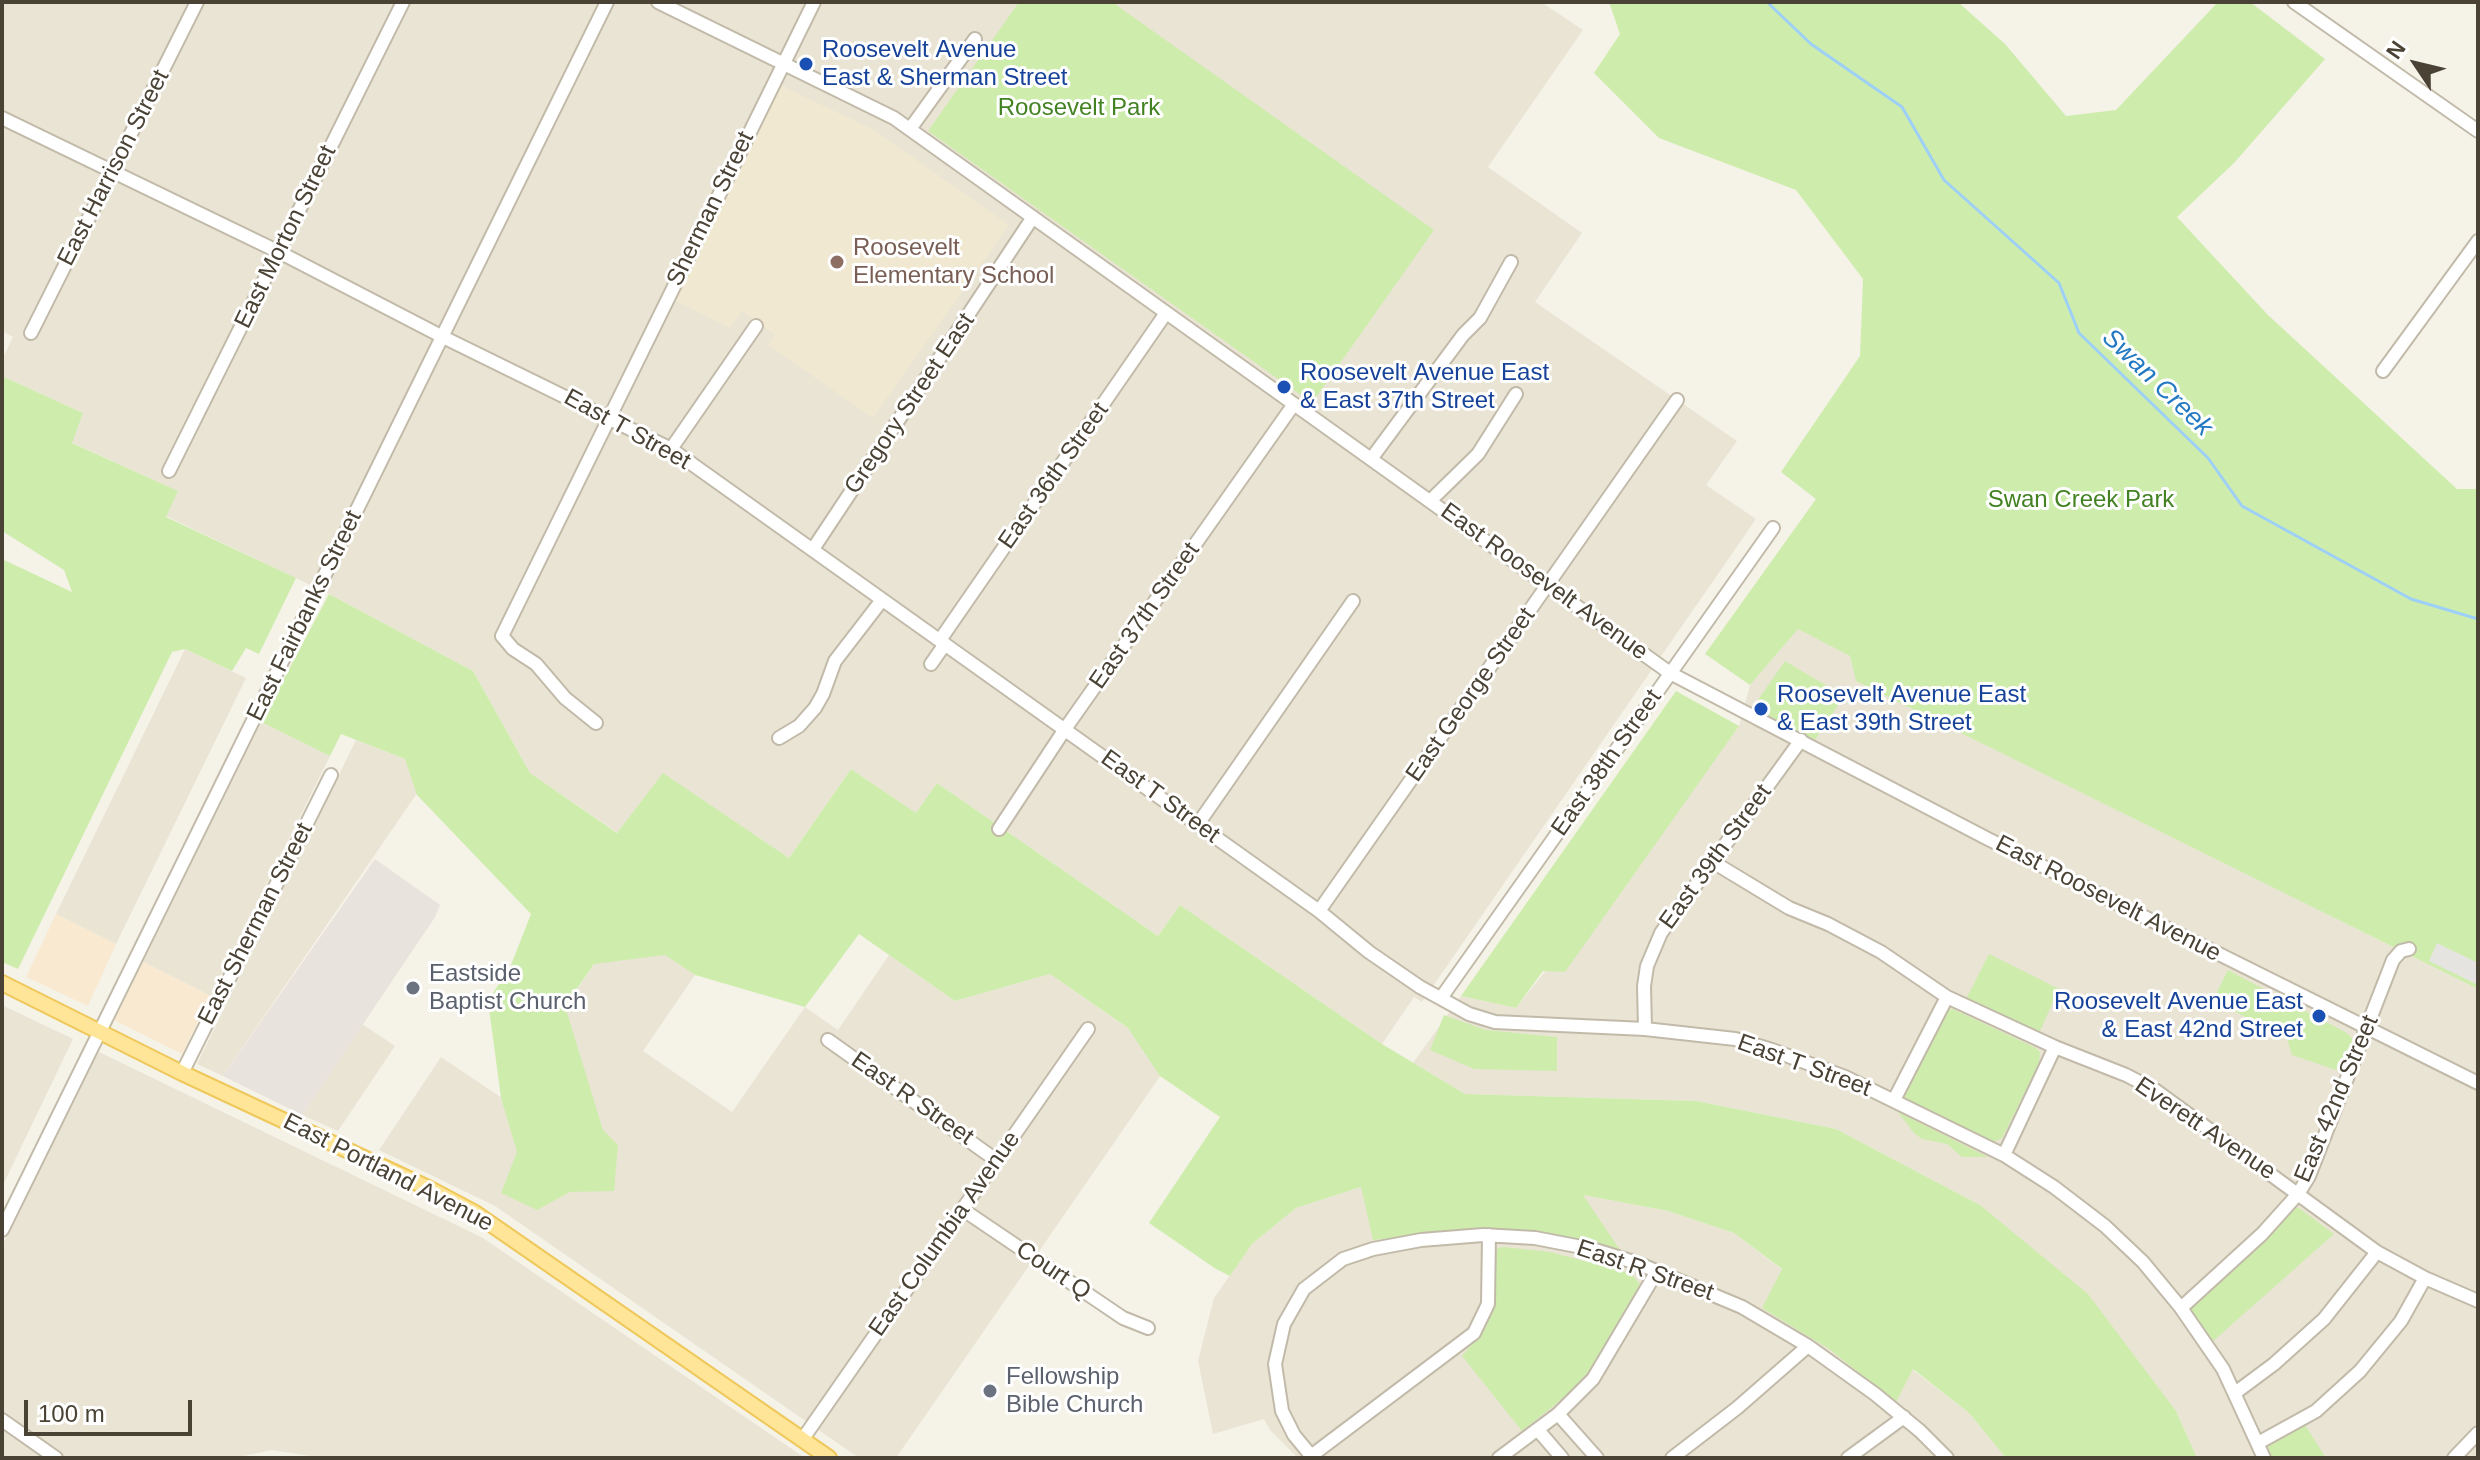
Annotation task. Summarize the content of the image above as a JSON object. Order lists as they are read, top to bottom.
{
  "streets": {
    "main road": ["East Portland Avenue"],
    "street": [
      "East Harrison Street",
      "Sherman Street",
      "East Morton Street",
      "Gregory Street East",
      "East T Street",
      "East 36th Street",
      "East Roosevelt Avenue",
      "East Fairbanks Street",
      "East 37th Street",
      "East George Street",
      "East 38th Street",
      "East 39th Street",
      "East Sherman Street",
      "East R Street",
      "East 42nd Street",
      "Everett Avenue",
      "East Columbia Avenue",
      "Court Q"
    ]
  },
  "crossings": [
    ["East Harrison Street", "East T Street"],
    ["Sherman Street", "East T Street"],
    ["Sherman Street", "East Roosevelt Avenue"],
    ["East Morton Street", "East T Street"],
    ["Gregory Street East", "East T Street"],
    ["Gregory Street East", "East Roosevelt Avenue"],
    ["East T Street", "East 36th Street"],
    ["East T Street", "East Fairbanks Street"],
    ["East T Street", "East 37th Street"],
    ["East T Street", "East George Street"],
    ["East T Street", "East 38th Street"],
    ["East T Street", "East 39th Street"],
    ["East T Street", "East 42nd Street"],
    ["East 36th Street", "East Roosevelt Avenue"],
    ["East Roosevelt Avenue", "East 37th Street"],
    ["East Roosevelt Avenue", "East George Street"],
    ["East Roosevelt Avenue", "East 38th Street"],
    ["East Roosevelt Avenue", "East 39th Street"],
    ["East Roosevelt Avenue", "East 42nd Street"],
    ["East Fairbanks Street", "East Portland Avenue"],
    ["East 39th Street", "Everett Avenue"],
    ["East Sherman Street", "East Portland Avenue"],
    ["East R Street", "East Columbia Avenue"],
    ["East 42nd Street", "Everett Avenue"],
    ["East Portland Avenue", "East Columbia Avenue"],
    ["East Columbia Avenue", "Court Q"]
  ],
  "water": ["Swan Creek"],
  "parks": ["Roosevelt Park", "Swan Creek Park"],
  "places": [
    "Roosevelt Avenue East & Sherman Street",
    "Roosevelt Elementary School",
    "Roosevelt Avenue East & East 37th Street",
    "Roosevelt Avenue East & East 39th Street",
    "Eastside Baptist Church",
    "Roosevelt Avenue East & East 42nd Street",
    "Fellowship Bible Church"
  ],
  "scale_bar": "100 m",
  "north": "top left"
}
